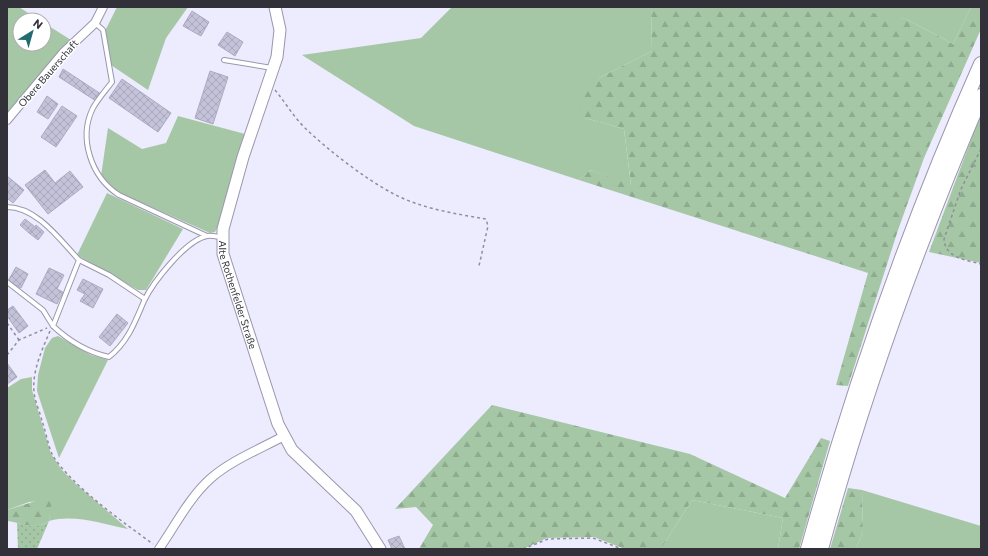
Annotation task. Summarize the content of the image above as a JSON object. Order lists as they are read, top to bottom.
{
  "streets": {
    "street": ["Obere Bauerschaft", "Alte Rothenfelder Straße"]
  },
  "north": "top right"
}
